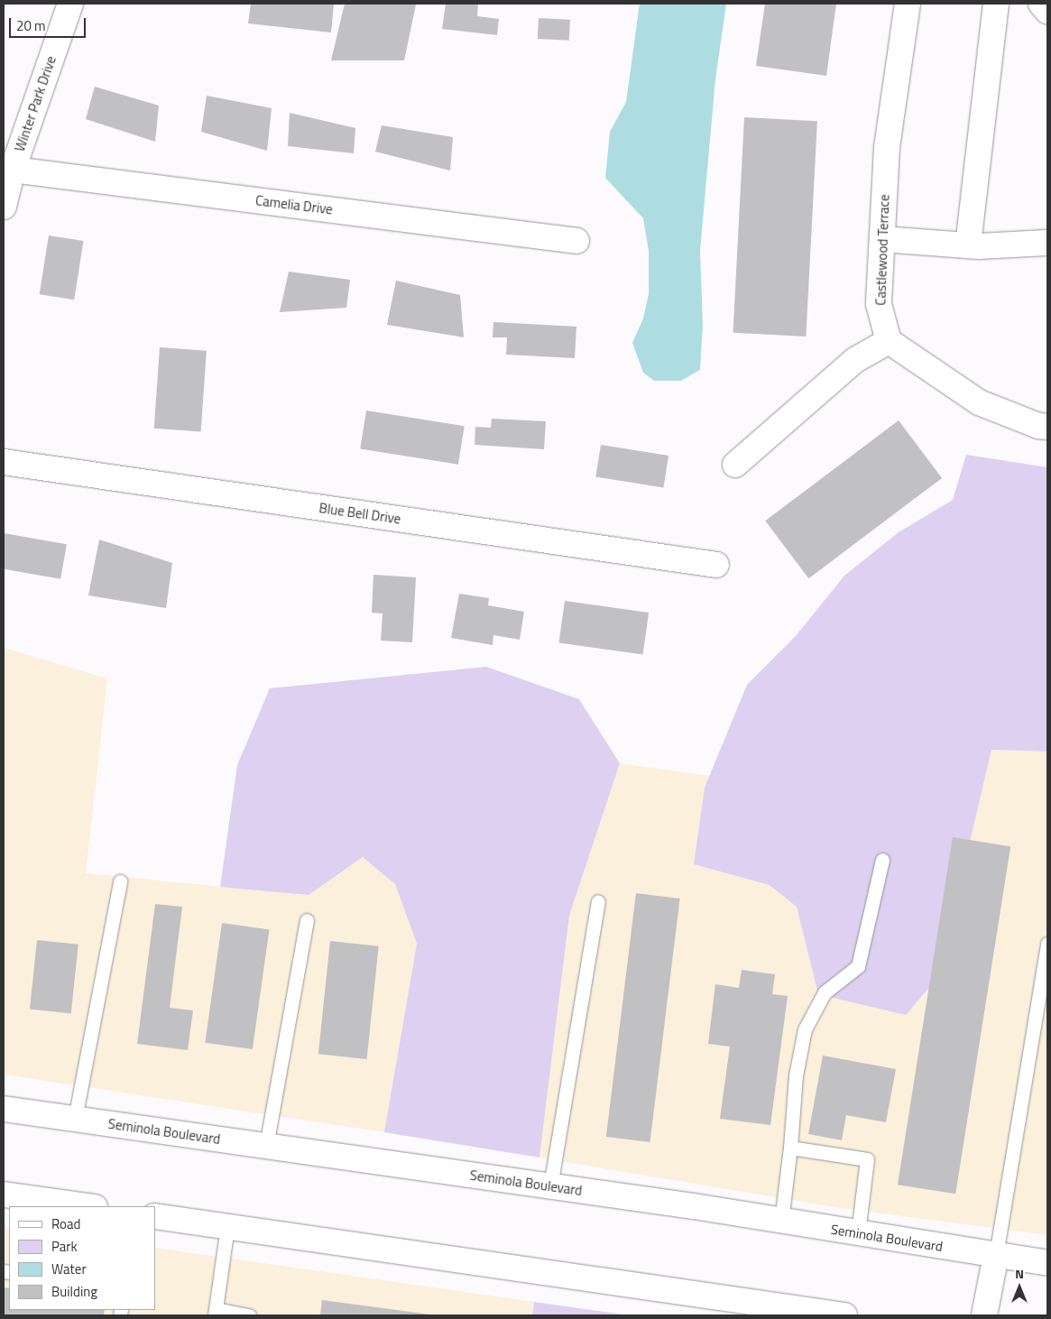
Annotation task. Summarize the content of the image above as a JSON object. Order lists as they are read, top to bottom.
{
  "streets": {
    "street": [
      "Winter Park Drive",
      "Camelia Drive",
      "Castlewood Terrace",
      "Blue Bell Drive",
      "Seminola Boulevard"
    ]
  },
  "crossings": [
    ["Winter Park Drive", "Camelia Drive"]
  ],
  "legend": [
    "Road",
    "Park",
    "Water",
    "Building"
  ],
  "scale_bar": "20 m",
  "north": "top"
}
